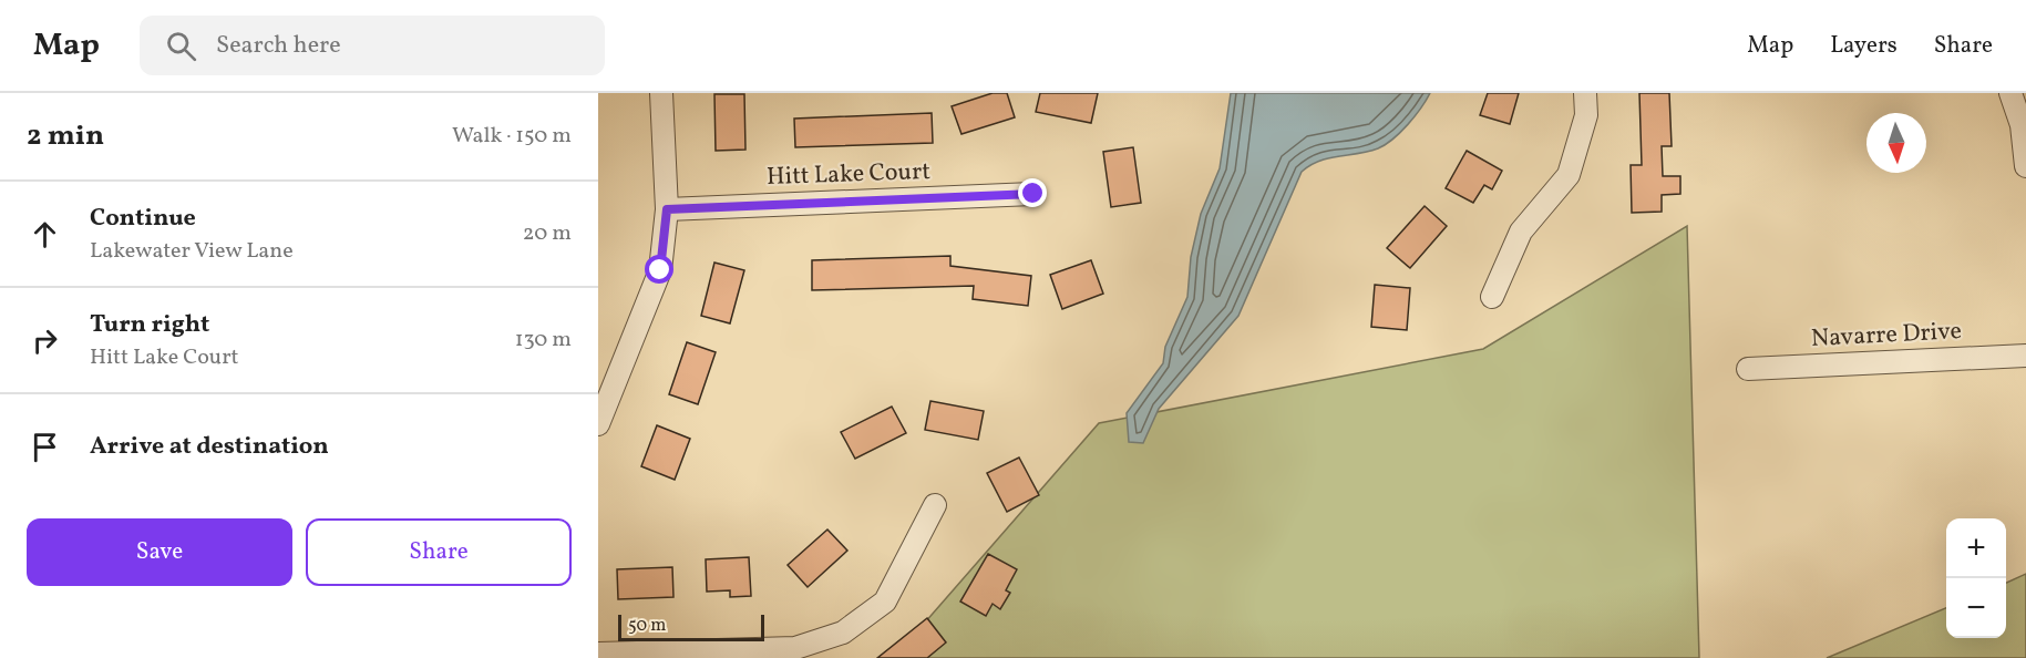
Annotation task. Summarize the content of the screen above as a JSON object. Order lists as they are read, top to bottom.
{
  "streets": {
    "street": ["Hitt Lake Court", "Navarre Drive"]
  },
  "scale_bar": "50 m",
  "north": "bottom",
  "page": {
    "header": "Map",
    "search": "Search here",
    "nav": ["Map", "Layers", "Share"],
    "heading": ["2 min", "Walk · 150 m"],
    "list": [
      ["Continue", "Lakewater View Lane", "20 m"],
      ["Turn right", "Hitt Lake Court", "130 m"],
      "Arrive at destination"
    ],
    "buttons": ["Save", "Share"],
    "map_buttons": ["+", "−"],
    "scale": "50 m"
  }
}
